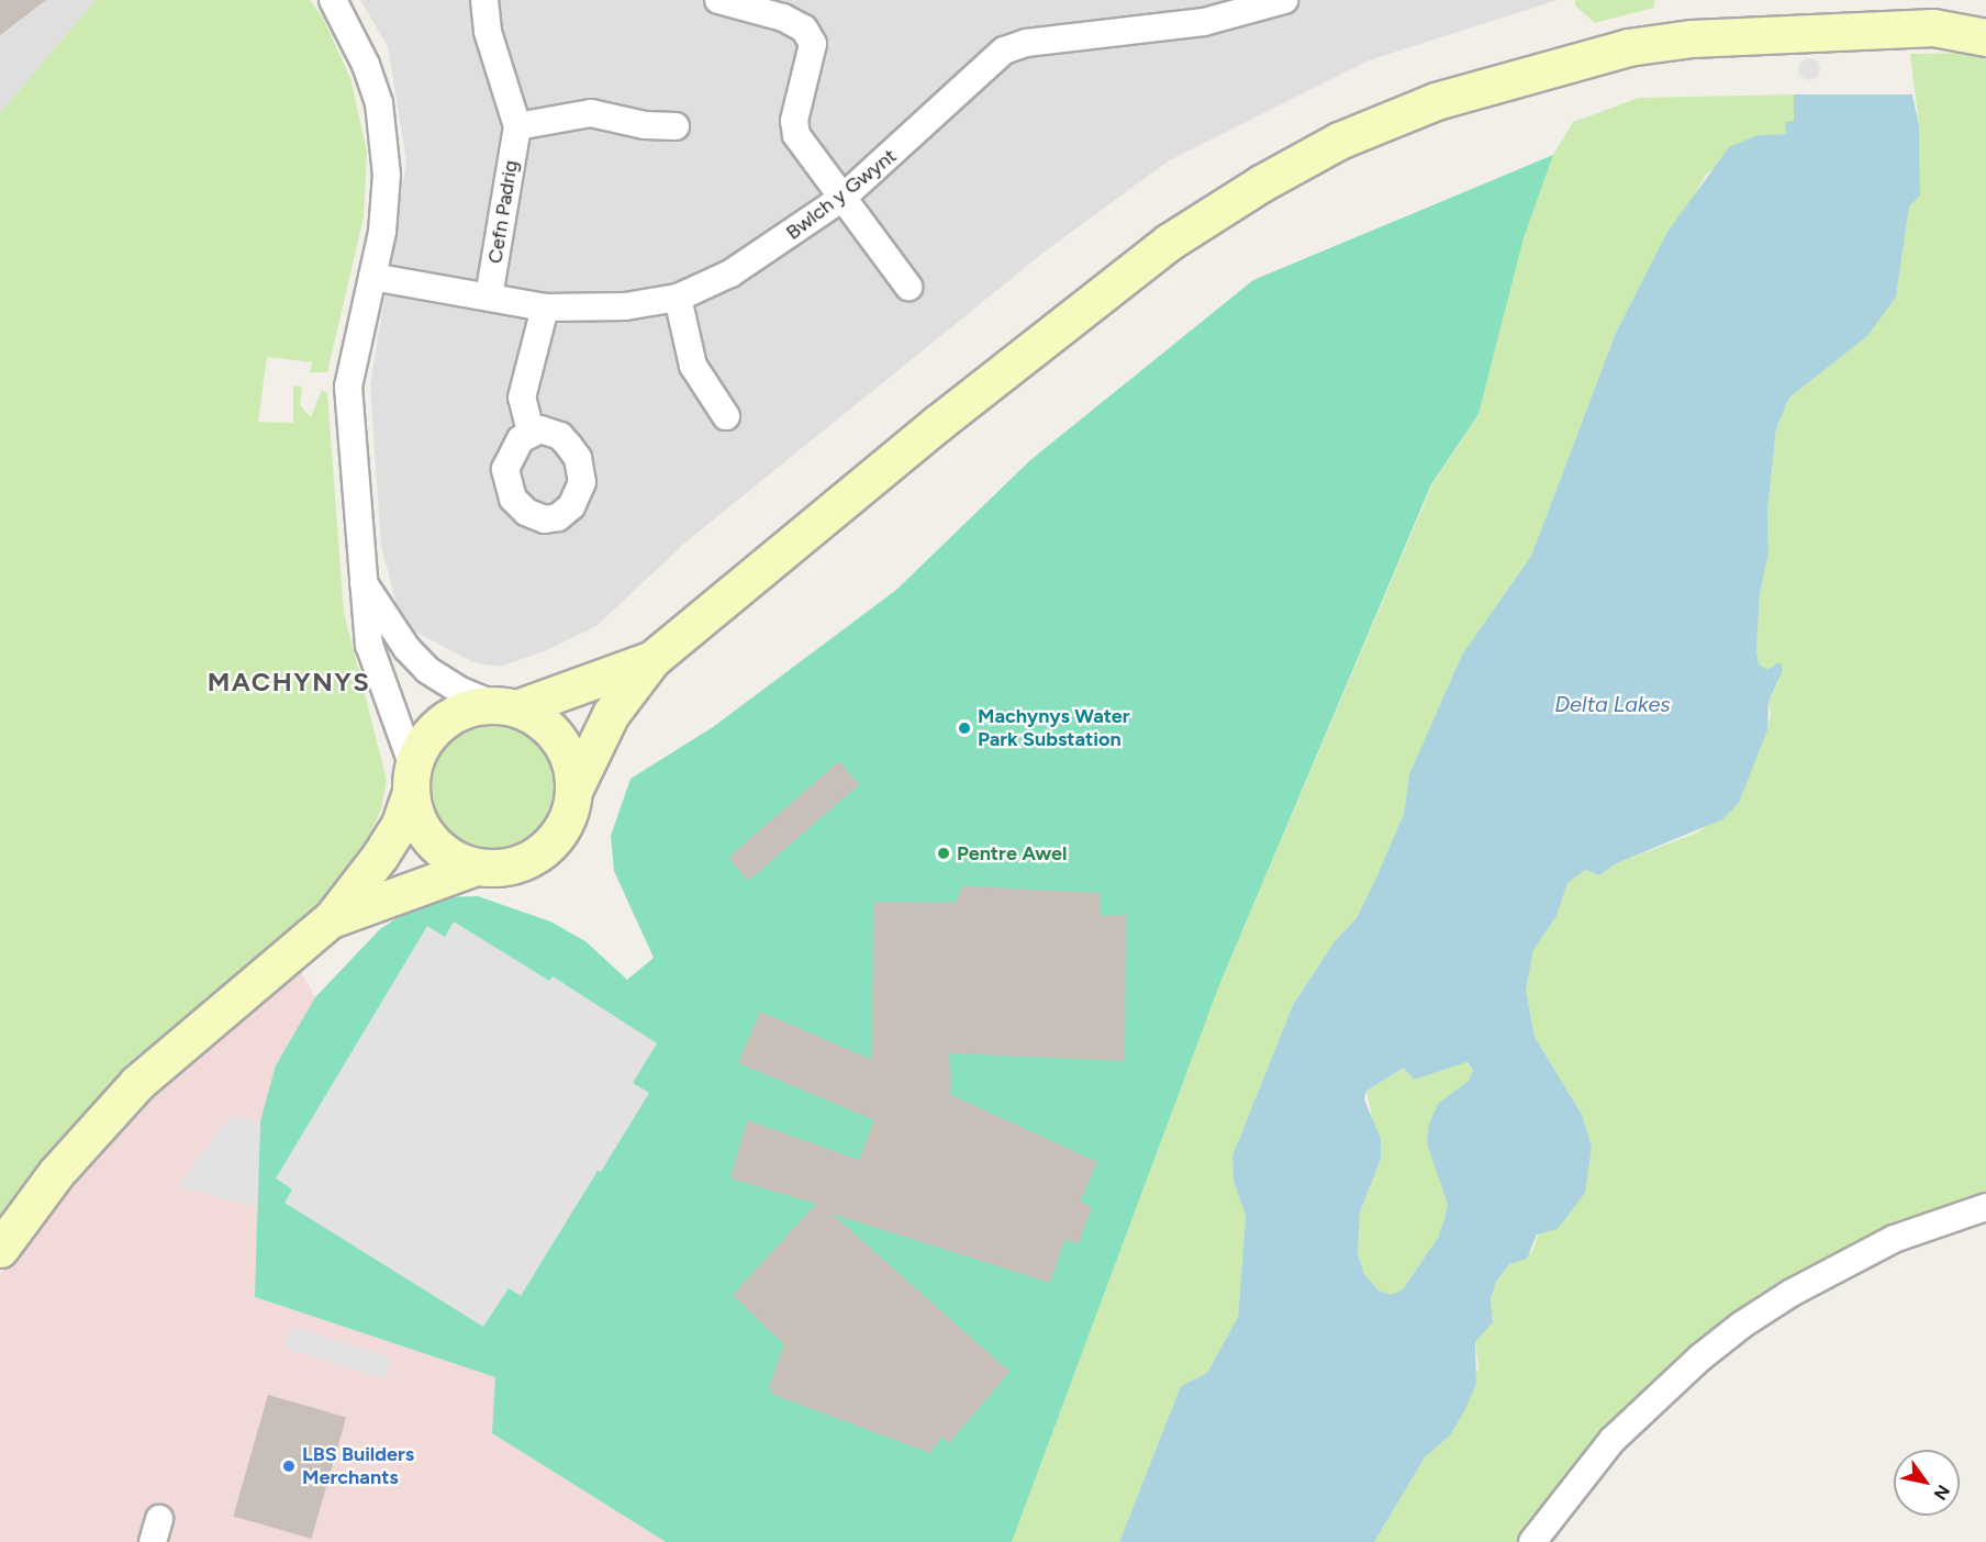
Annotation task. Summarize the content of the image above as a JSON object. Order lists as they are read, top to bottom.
{
  "streets": {
    "street": ["Bwlch y Gwynt", "Cefn Padrig"]
  },
  "crossings": [
    ["Bwlch y Gwynt", "Cefn Padrig"]
  ],
  "districts": ["MACHYNYS"],
  "water": ["Delta Lakes"],
  "places": ["Machynys Water Park Substation", "Pentre Awel", "LBS Builders Merchants"],
  "north": "bottom right"
}
